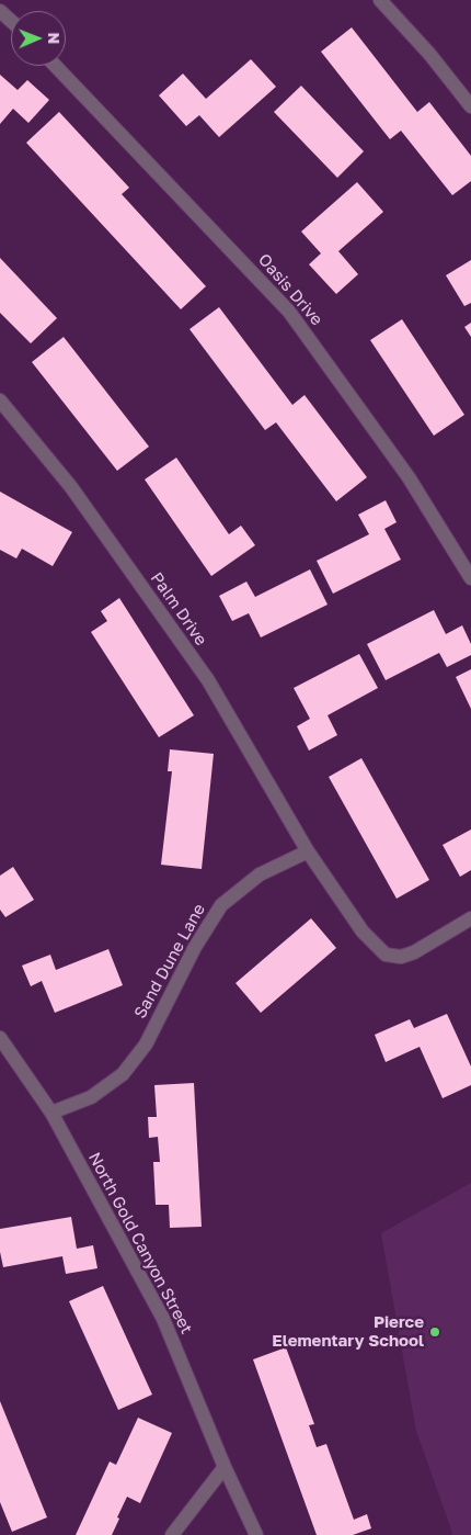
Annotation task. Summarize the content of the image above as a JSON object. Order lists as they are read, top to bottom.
{
  "streets": {
    "street": [
      "Oasis Drive",
      "Palm Drive",
      "Sand Dune Lane",
      "North Gold Canyon Street"
    ]
  },
  "crossings": [
    ["Palm Drive", "Sand Dune Lane"],
    ["Sand Dune Lane", "North Gold Canyon Street"]
  ],
  "places": ["Pierce Elementary School"],
  "north": "right"
}
